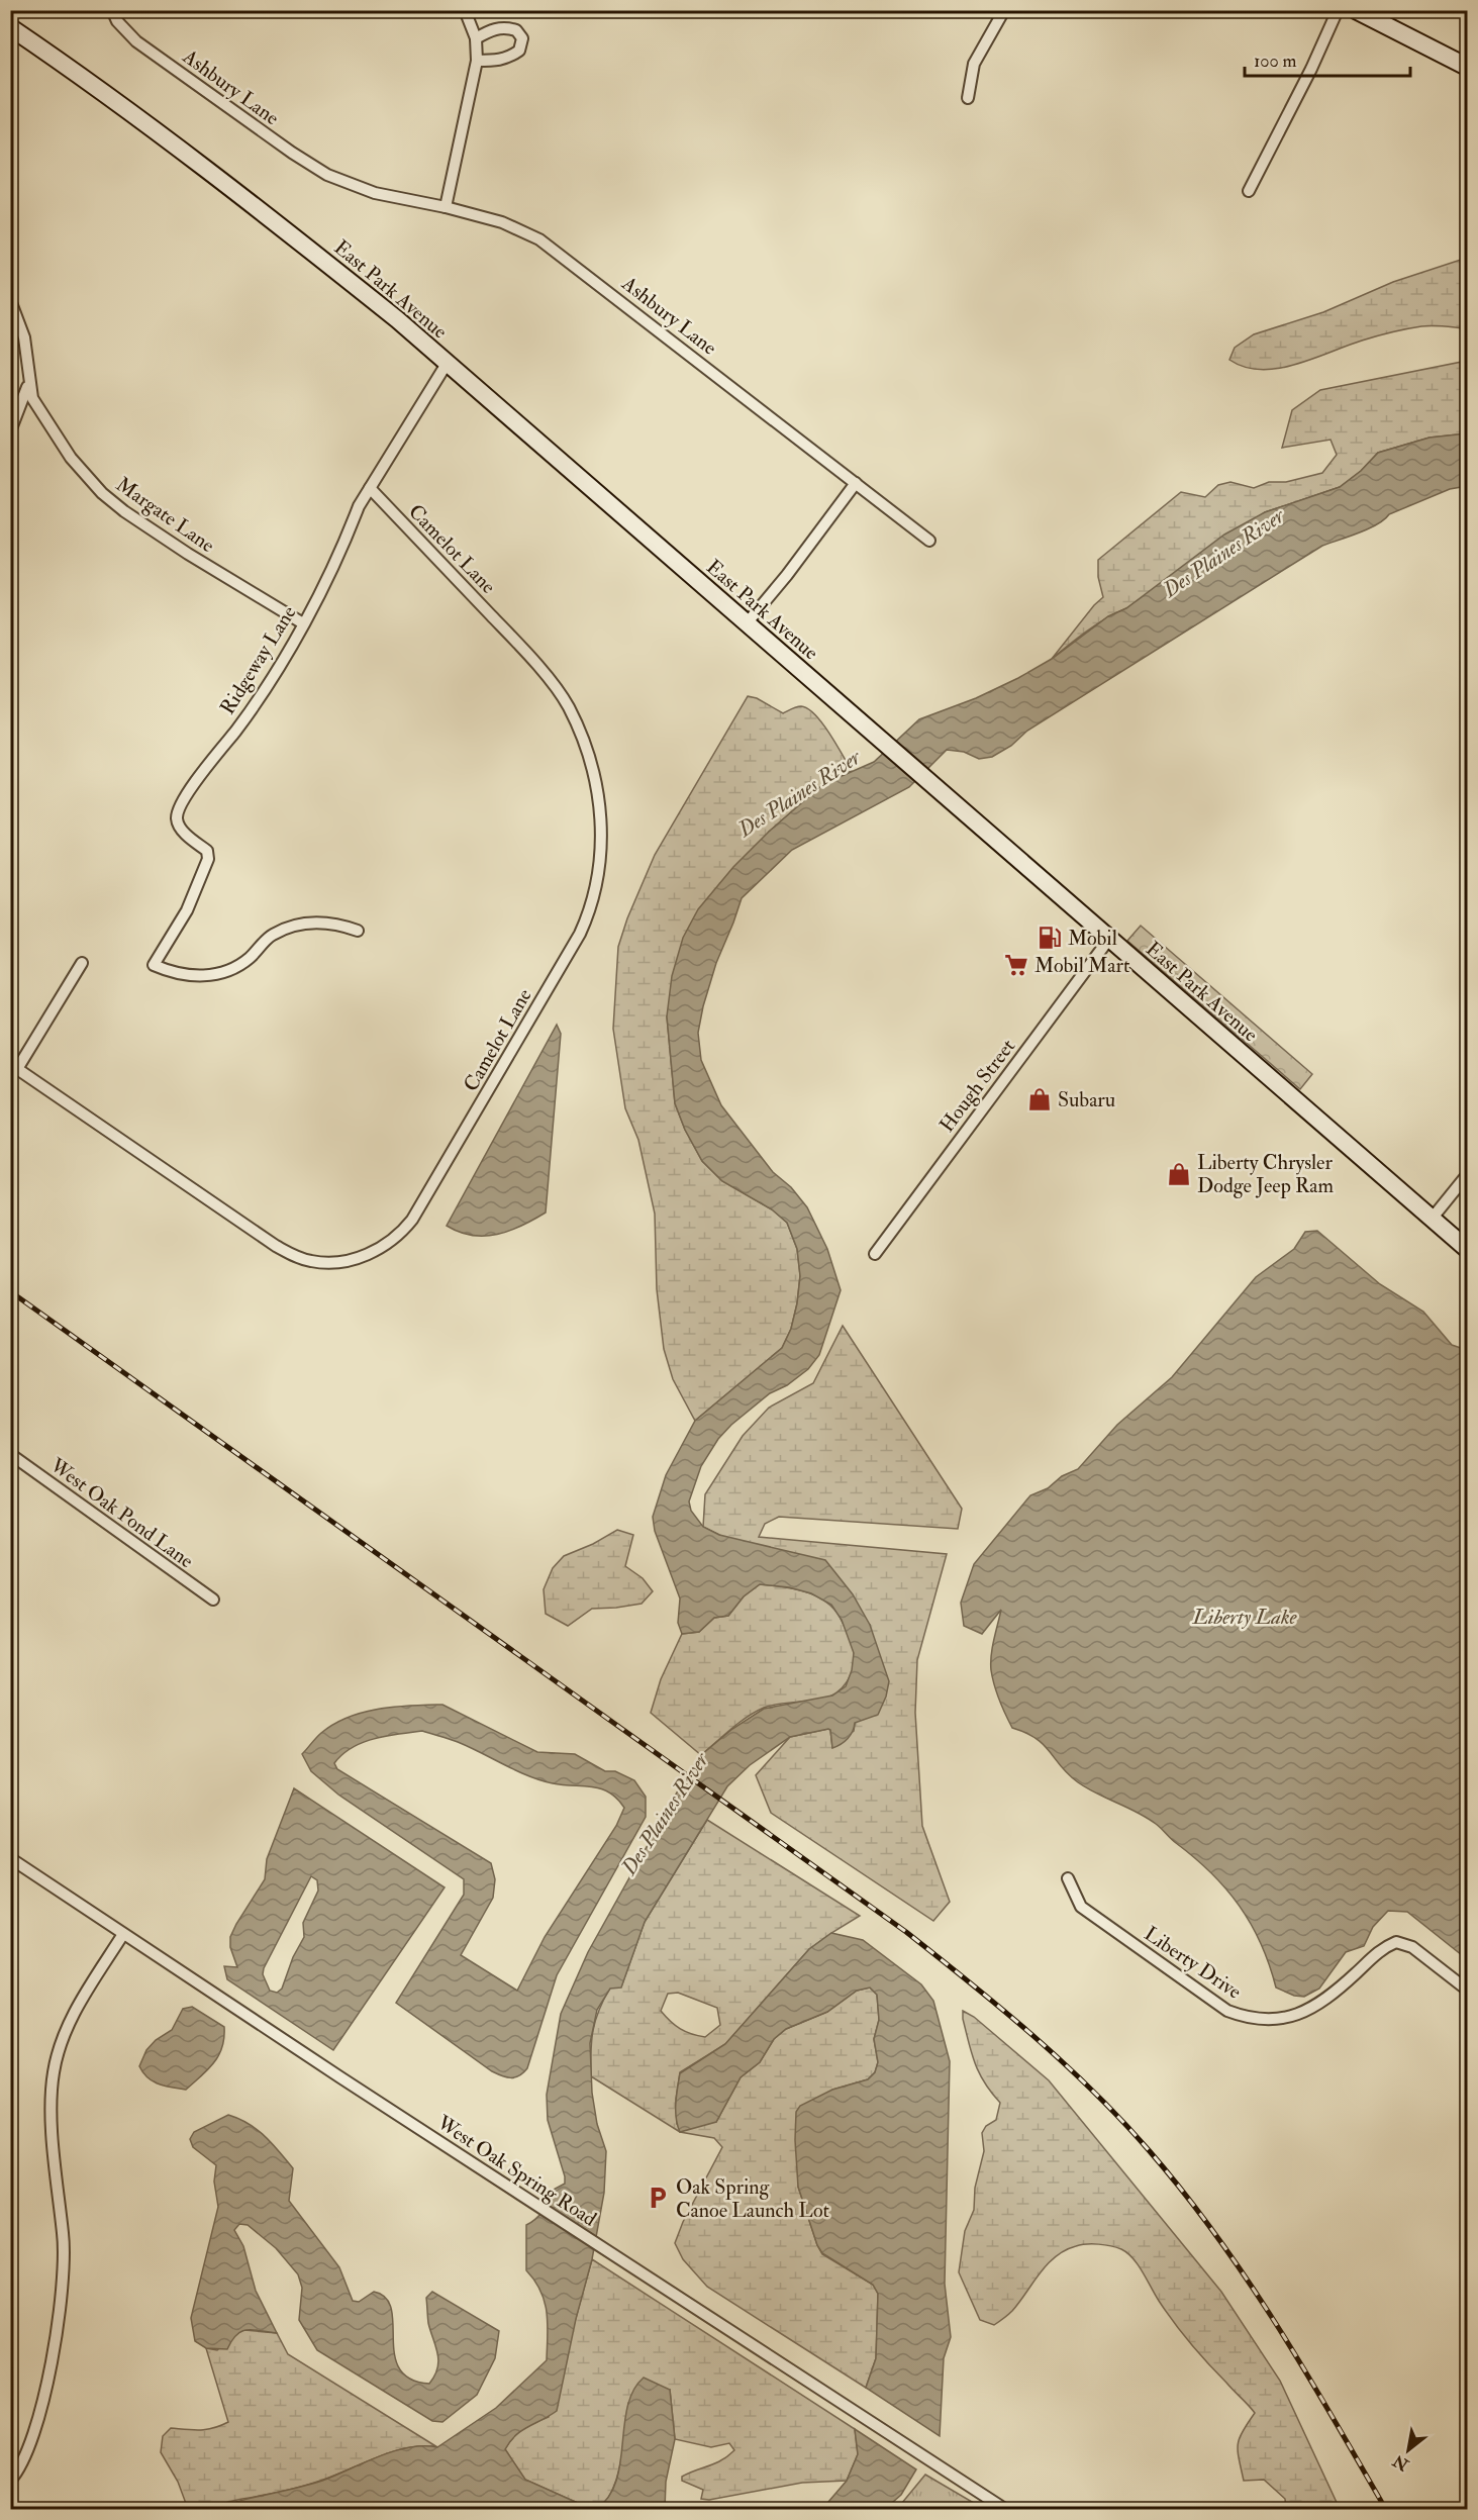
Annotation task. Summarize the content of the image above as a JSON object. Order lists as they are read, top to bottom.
{
  "streets": {
    "main road": ["East Park Avenue"],
    "street": [
      "Ashbury Lane",
      "Margate Lane",
      "Camelot Lane",
      "Ridgeway Lane",
      "Hough Street",
      "West Oak Pond Lane",
      "Liberty Drive",
      "West Oak Spring Road"
    ]
  },
  "crossings": [
    ["East Park Avenue", "Ridgeway Lane"],
    ["East Park Avenue", "Hough Street"],
    ["Margate Lane", "Ridgeway Lane"],
    ["Camelot Lane", "Ridgeway Lane"]
  ],
  "water": ["Des Plaines River", "Liberty Lake"],
  "places": {
    "fuel station": ["Mobil"],
    "supermarket": ["Mobil Mart"],
    "shop": ["Subaru", "Liberty Chrysler Dodge Jeep Ram"],
    "parking": ["Oak Spring Canoe Launch Lot"]
  },
  "scale_bar": "100 m",
  "north": "bottom left"
}
